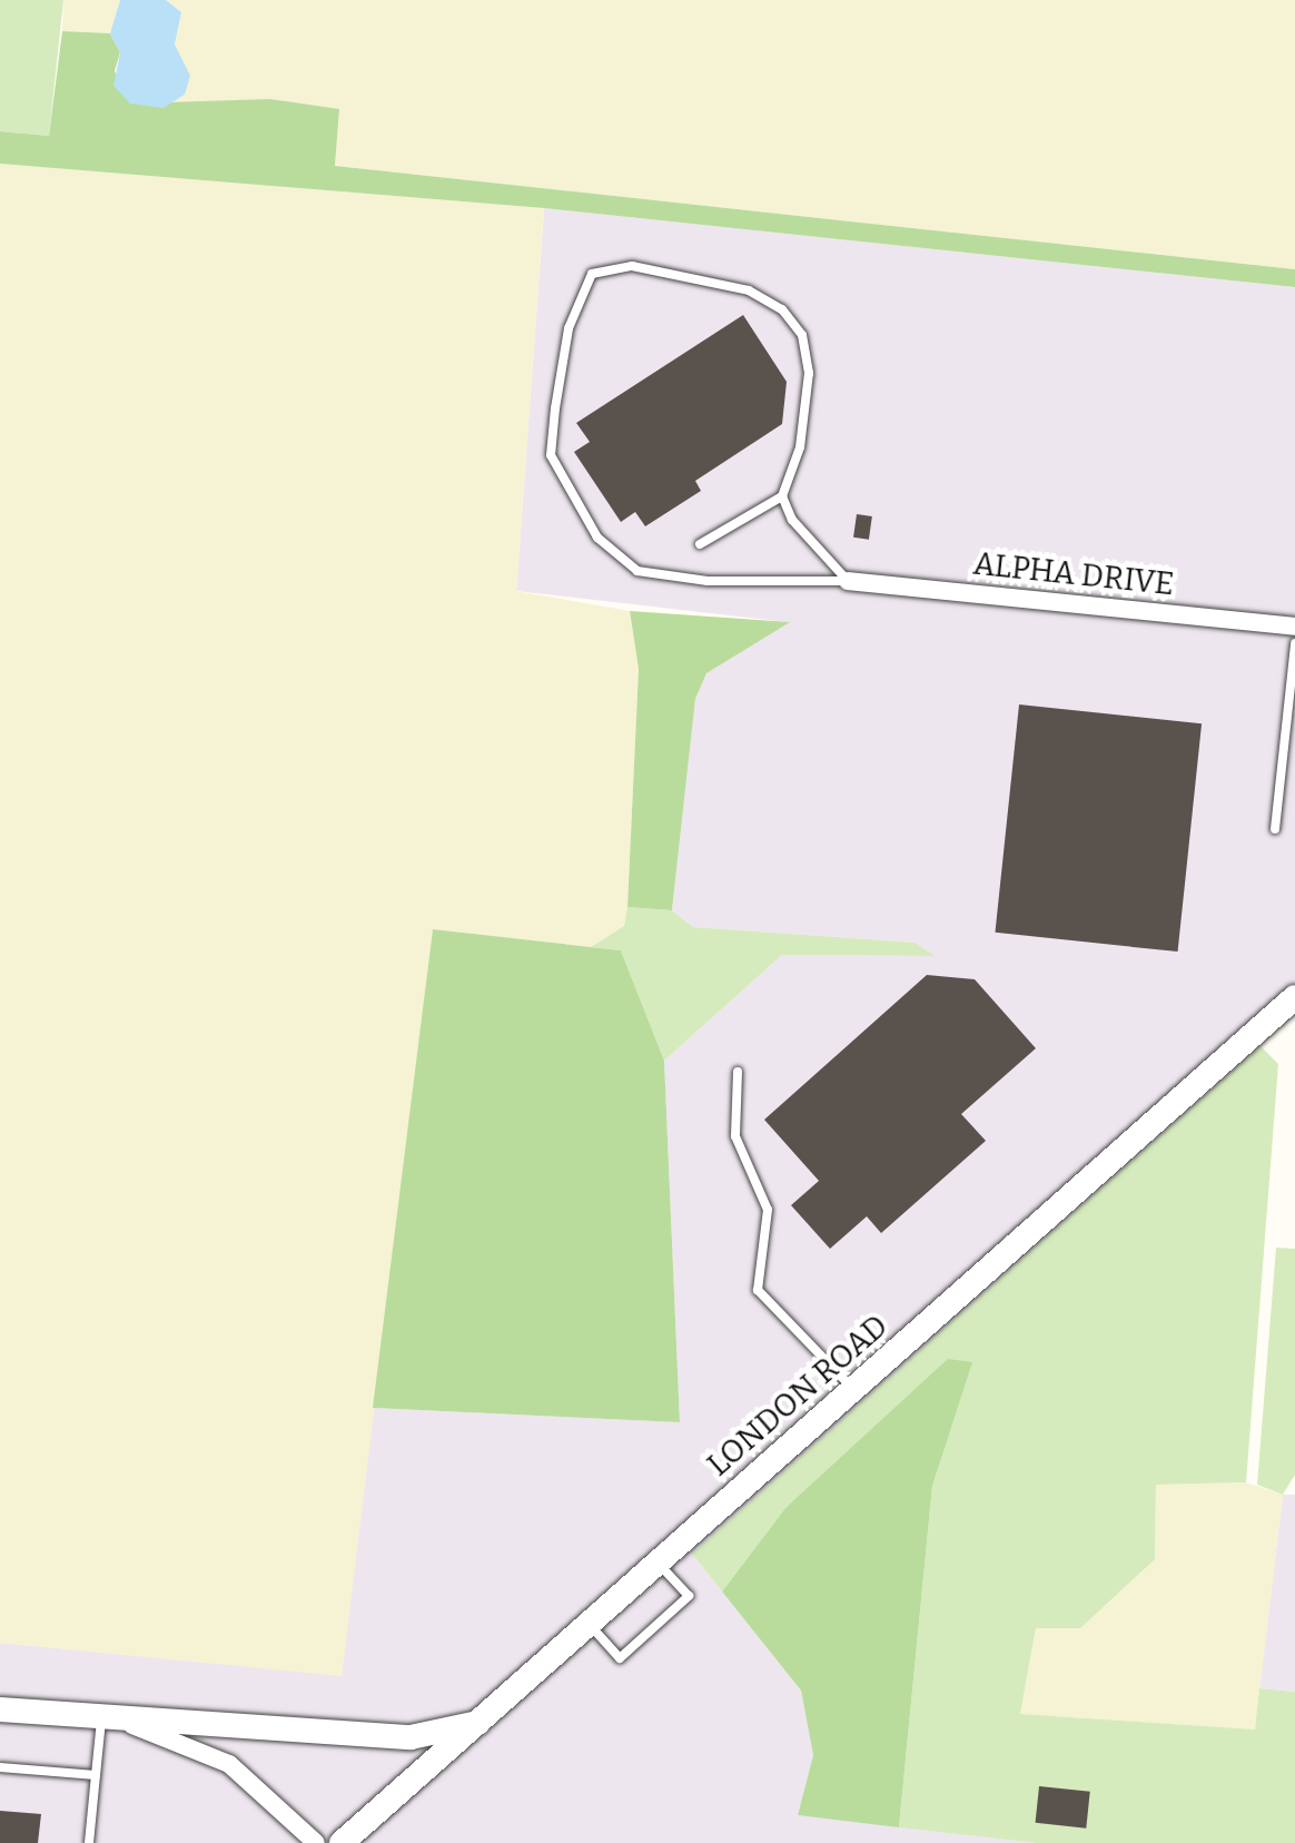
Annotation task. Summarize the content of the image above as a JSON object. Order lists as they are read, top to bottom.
{
  "streets": {
    "street": ["ALPHA DRIVE", "LONDON ROAD"]
  }
}
